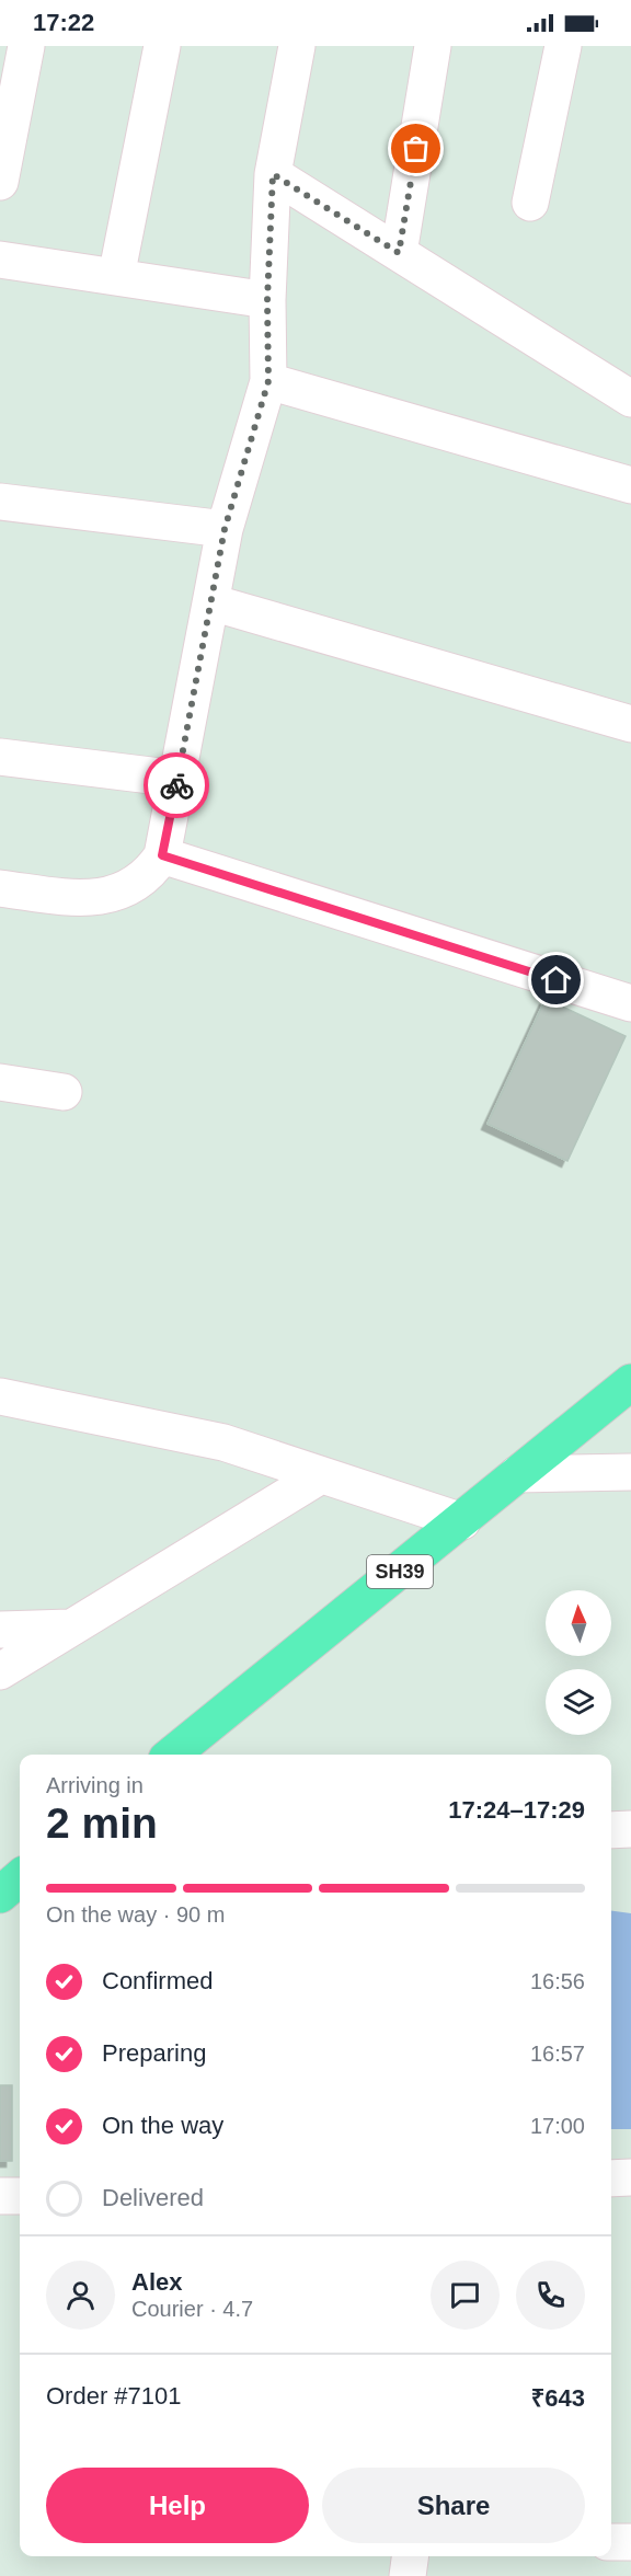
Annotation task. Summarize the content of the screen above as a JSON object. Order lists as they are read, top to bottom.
{
  "streets": {
    "main road": ["SH39"]
  },
  "north": "top",
  "page": {
    "status": "17:22",
    "heading": ["2 min", "Arriving in", "17:24–17:29"],
    "panel": [
      "Alex",
      "Courier · 4.7",
      "Order #7101",
      "₹643"
    ],
    "bar": "On the way · 90 m",
    "list": [
      ["Confirmed", "16:56"],
      ["Preparing", "16:57"],
      ["On the way", "17:00"],
      "Delivered"
    ],
    "buttons": ["Help", "Share"]
  }
}
